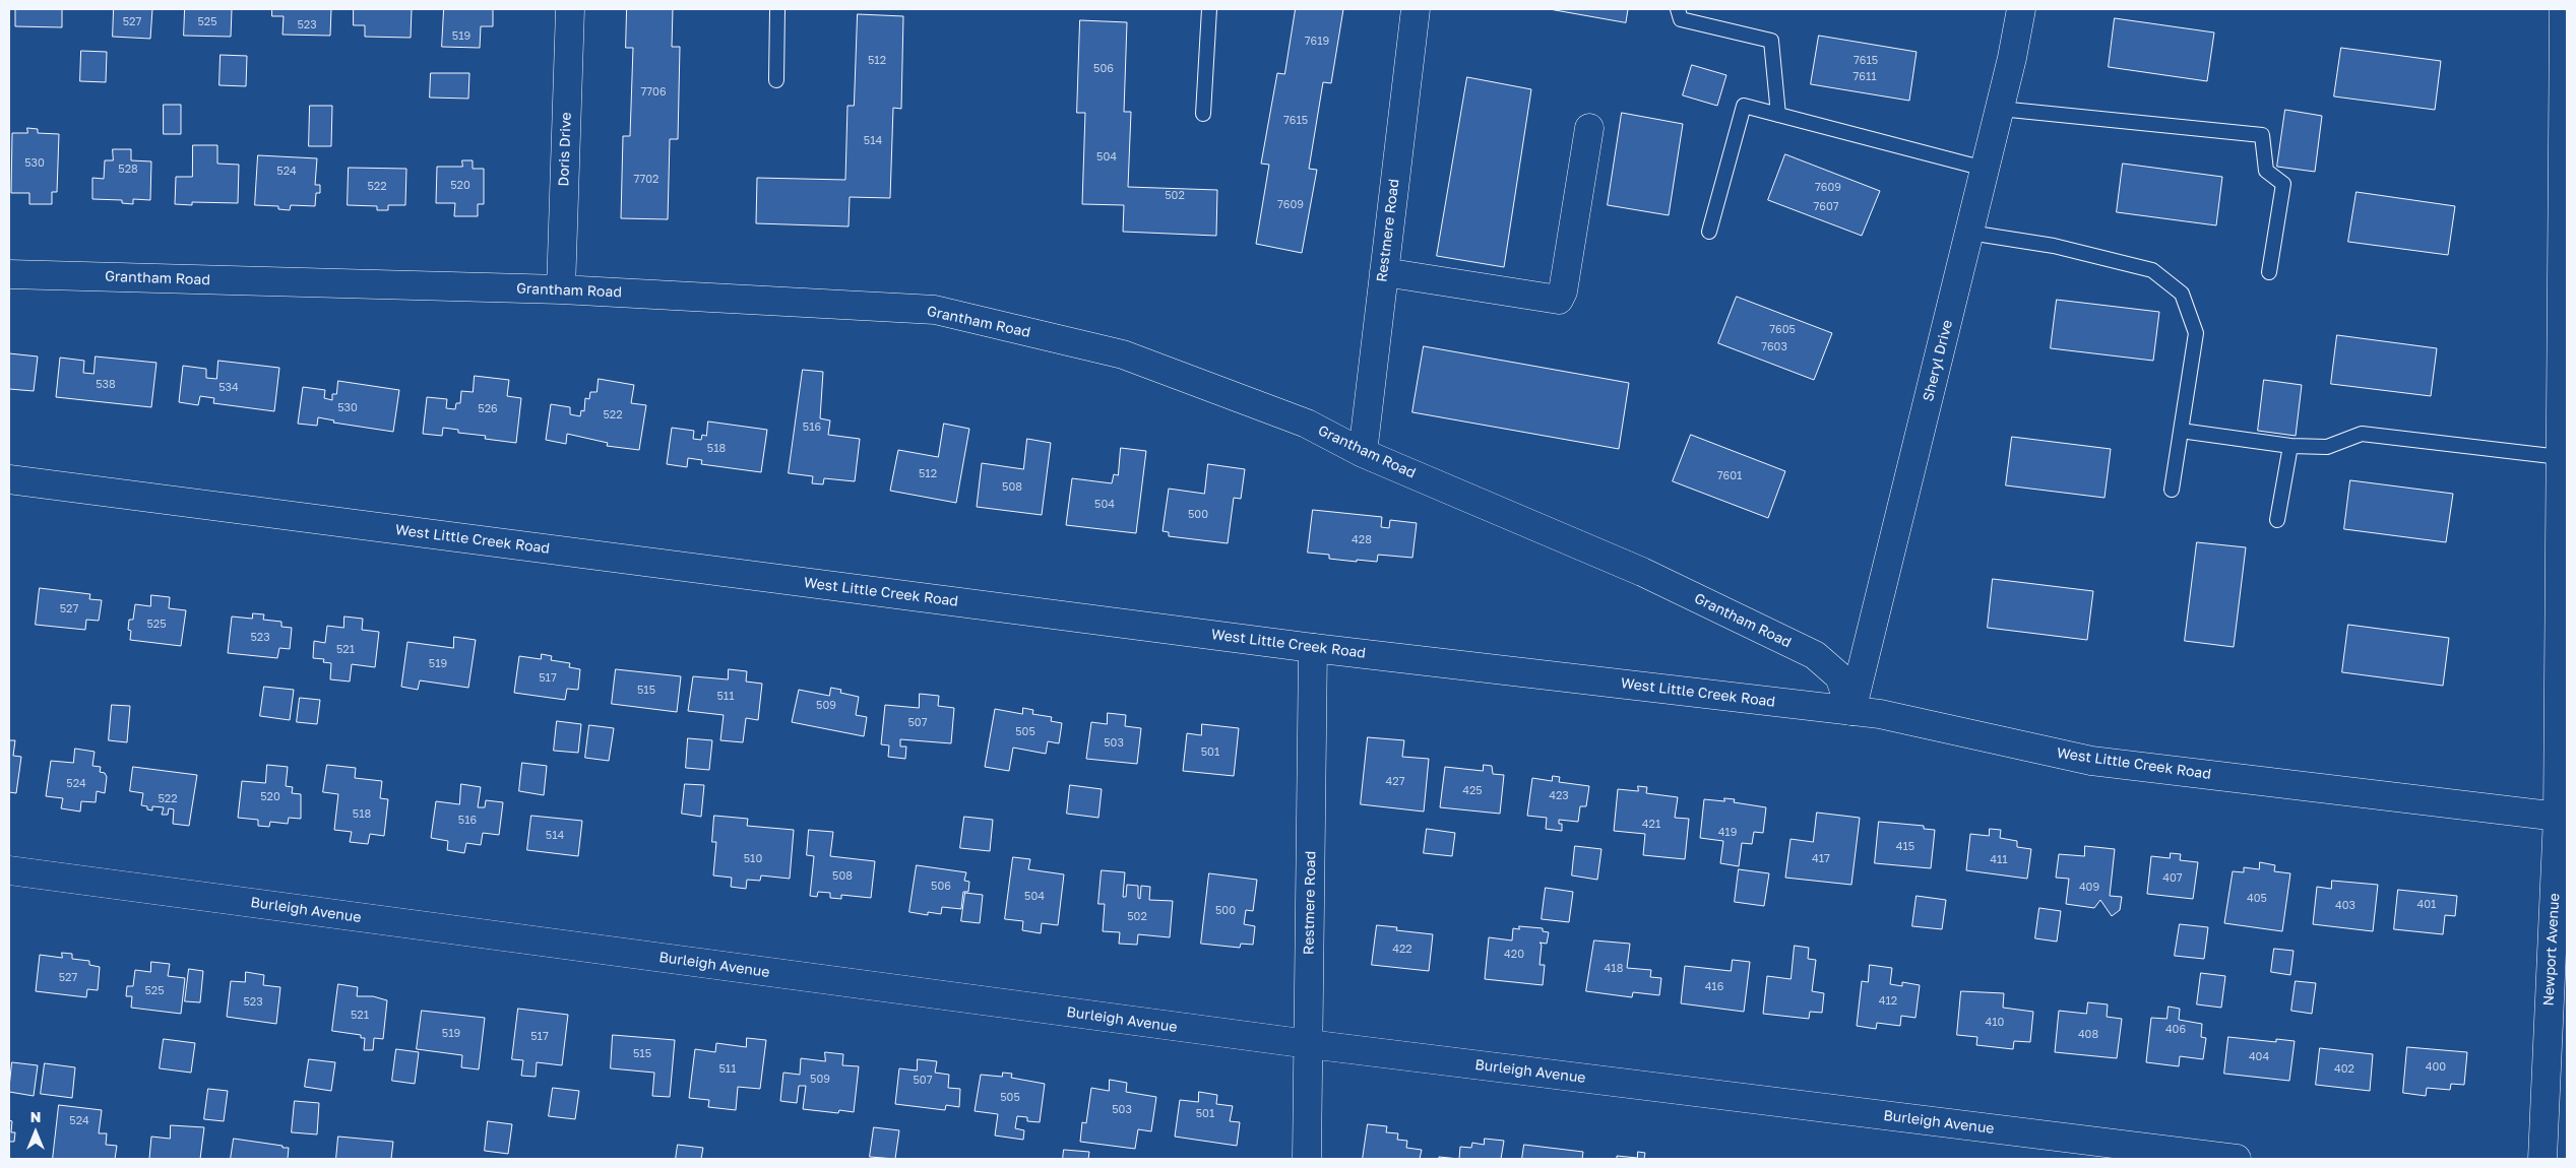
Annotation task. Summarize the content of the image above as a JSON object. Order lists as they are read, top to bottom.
{
  "streets": {
    "street": [
      "Doris Drive",
      "Restmere Road",
      "Grantham Road",
      "Sheryl Drive",
      "West Little Creek Road",
      "Burleigh Avenue",
      "Newport Avenue"
    ]
  },
  "crossings": [
    ["Doris Drive", "Grantham Road"],
    ["Restmere Road", "Grantham Road"],
    ["Restmere Road", "West Little Creek Road"],
    ["Restmere Road", "Burleigh Avenue"],
    ["Grantham Road", "Sheryl Drive"],
    ["Grantham Road", "West Little Creek Road"],
    ["Sheryl Drive", "West Little Creek Road"],
    ["West Little Creek Road", "Newport Avenue"]
  ],
  "house_numbers": [
    "527",
    "525",
    "523",
    "519",
    "7619",
    "512",
    "7615",
    "506",
    "7611",
    "7706",
    "7615",
    "514",
    "504",
    "530",
    "528",
    "524",
    "7702",
    "520",
    "522",
    "7609",
    "502",
    "7609",
    "7607",
    "7605",
    "7603",
    "538",
    "534",
    "530",
    "526",
    "522",
    "516",
    "518",
    "512",
    "7601",
    "508",
    "504",
    "500",
    "428",
    "527",
    "525",
    "523",
    "521",
    "519",
    "517",
    "515",
    "511",
    "509",
    "507",
    "505",
    "503",
    "501",
    "427",
    "524",
    "425",
    "423",
    "520",
    "522",
    "518",
    "516",
    "421",
    "419",
    "514",
    "415",
    "510",
    "417",
    "411",
    "508",
    "407",
    "506",
    "409",
    "504",
    "405",
    "401",
    "403",
    "500",
    "502",
    "422",
    "420",
    "418",
    "527",
    "416",
    "525",
    "412",
    "523",
    "521",
    "410",
    "406",
    "519",
    "408",
    "517",
    "515",
    "404",
    "400",
    "511",
    "402",
    "509",
    "507",
    "505",
    "503",
    "501",
    "524"
  ],
  "north": "top"
}
